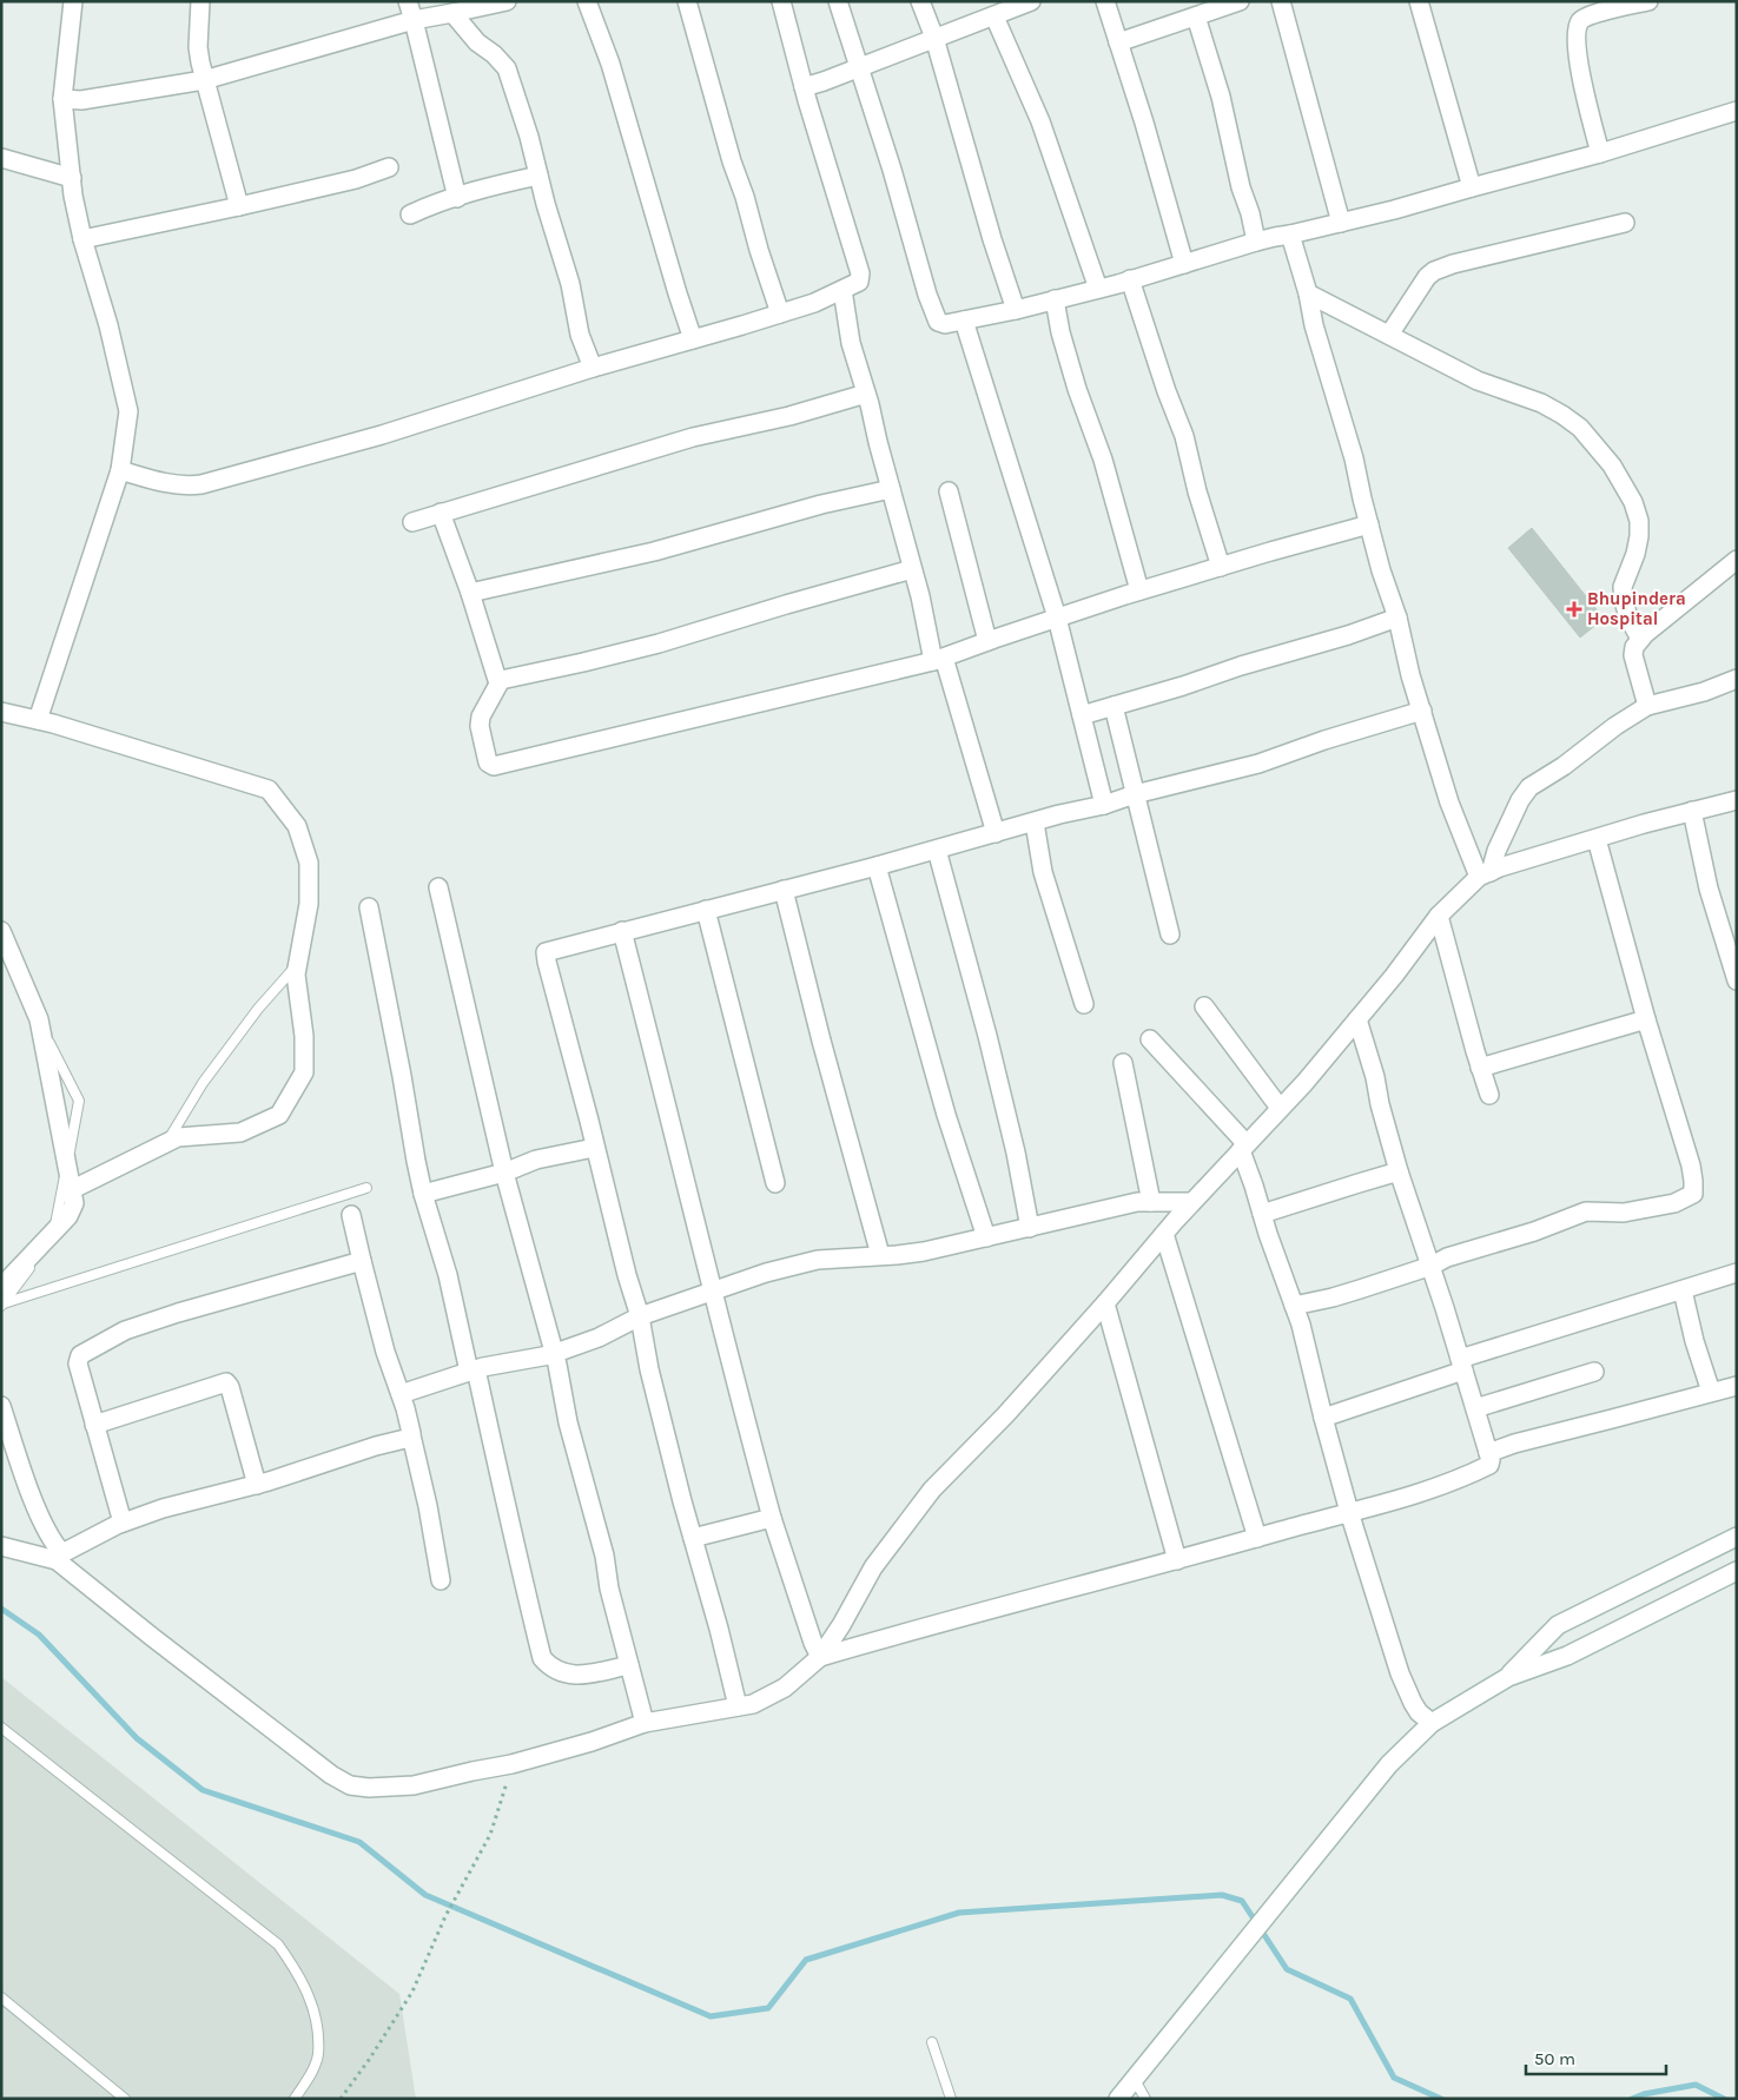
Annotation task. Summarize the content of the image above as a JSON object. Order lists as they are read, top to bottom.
{
  "places": {
    "health": ["Bhupindera Hospital"]
  },
  "scale_bar": "50 m"
}
